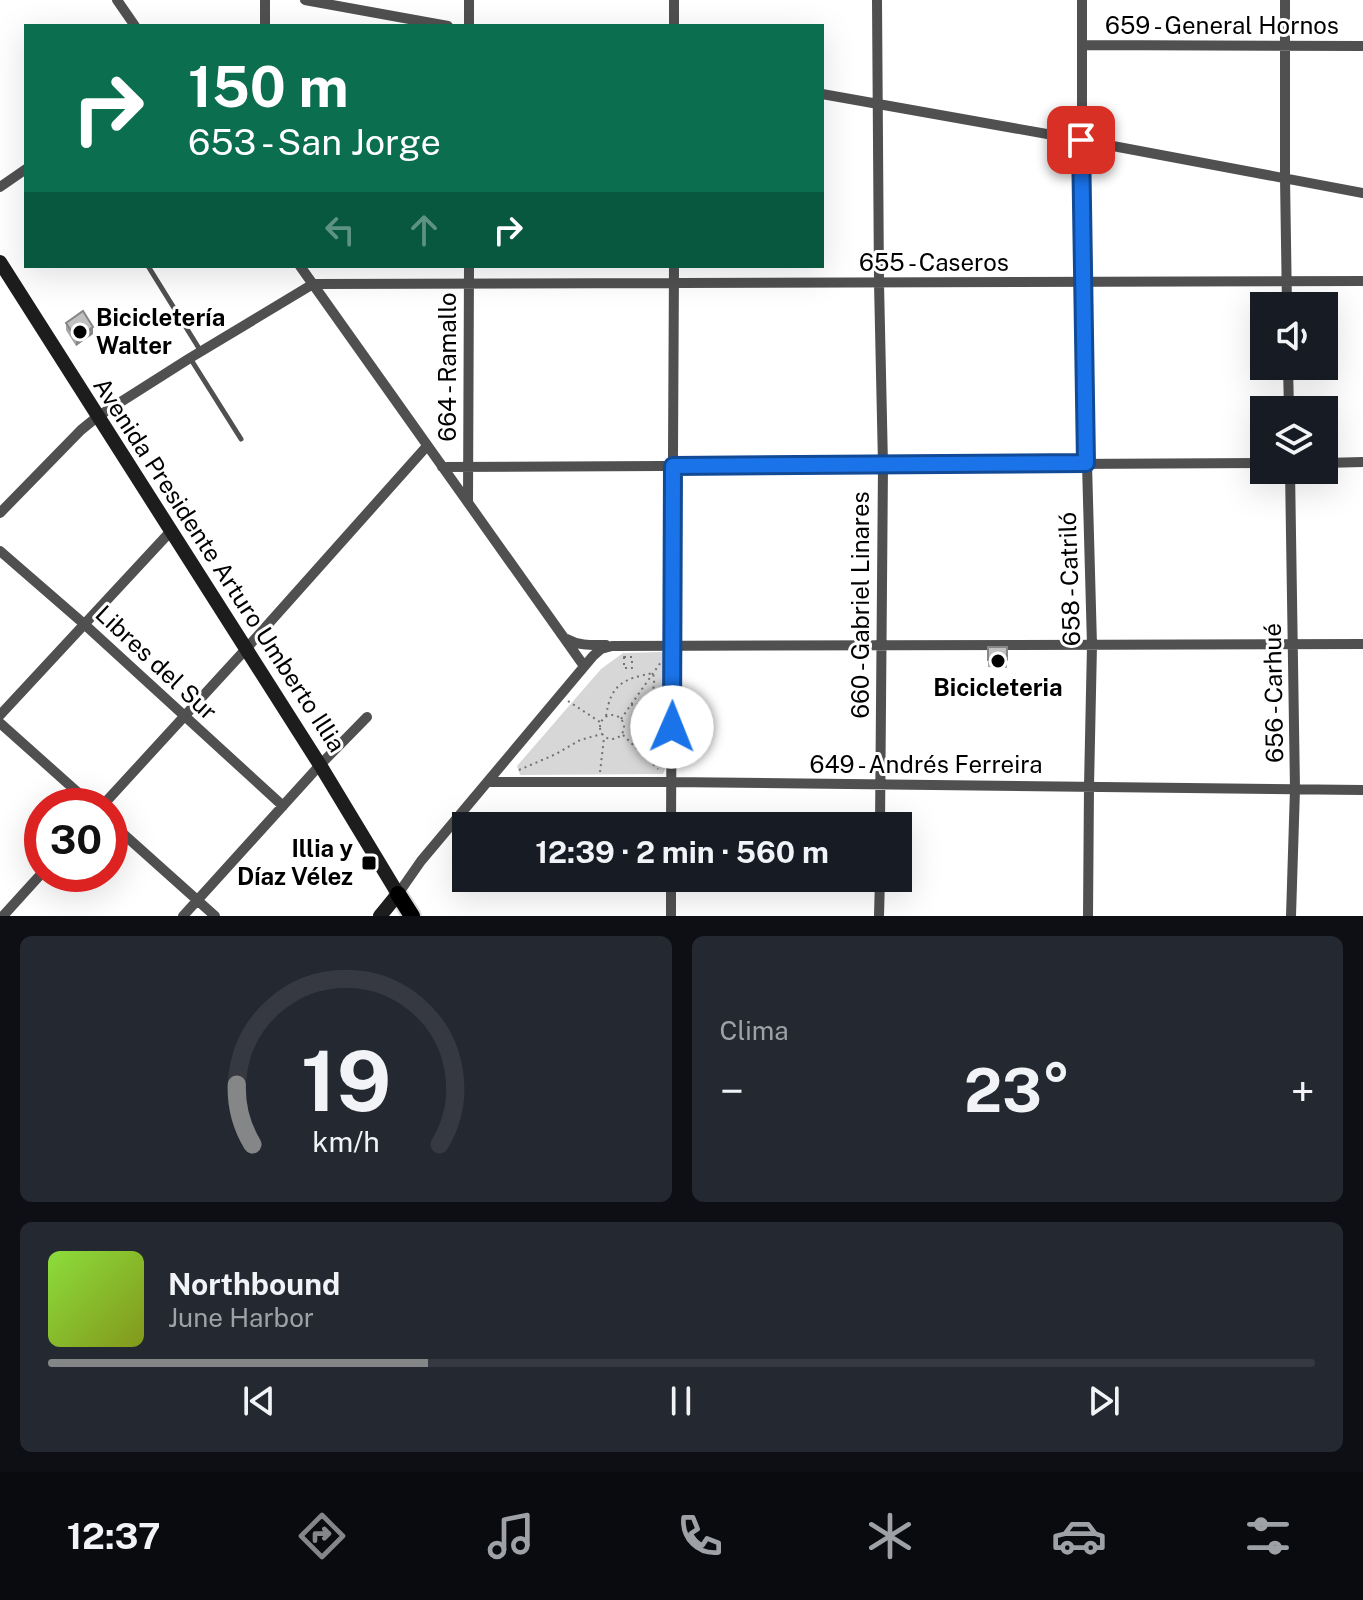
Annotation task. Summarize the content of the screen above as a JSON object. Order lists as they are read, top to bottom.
{
  "streets": {
    "main road": ["Avenida Presidente Arturo Umberto Illia"],
    "street": [
      "659 - General Hornos",
      "655 - Caseros",
      "664 - Ramallo",
      "658 - Catriló",
      "660 - Gabriel Linares",
      "Libres del Sur",
      "656 - Carhué",
      "649 - Andrés Ferreira"
    ]
  },
  "crossings": [
    ["659 - General Hornos", "658 - Catriló"],
    ["655 - Caseros", "664 - Ramallo"],
    ["655 - Caseros", "658 - Catriló"],
    ["655 - Caseros", "660 - Gabriel Linares"],
    ["658 - Catriló", "649 - Andrés Ferreira"],
    ["660 - Gabriel Linares", "649 - Andrés Ferreira"],
    ["656 - Carhué", "649 - Andrés Ferreira"]
  ],
  "places": {
    "other": ["Bicicletería Walter", "Bicicleteria"],
    "transit": ["Illia y Díaz Vélez"]
  },
  "page": {
    "turn": ["150 m", "653 - San Jorge"],
    "limit": "30",
    "trip": "12:39 · 2 min · 560 m",
    "tile": "Clima",
    "heat": ["−", "23°", "+"],
    "song": ["Northbound", "June Harbor"],
    "tabs": "12:37",
    "gauge": ["19", "km/h"]
  }
}
